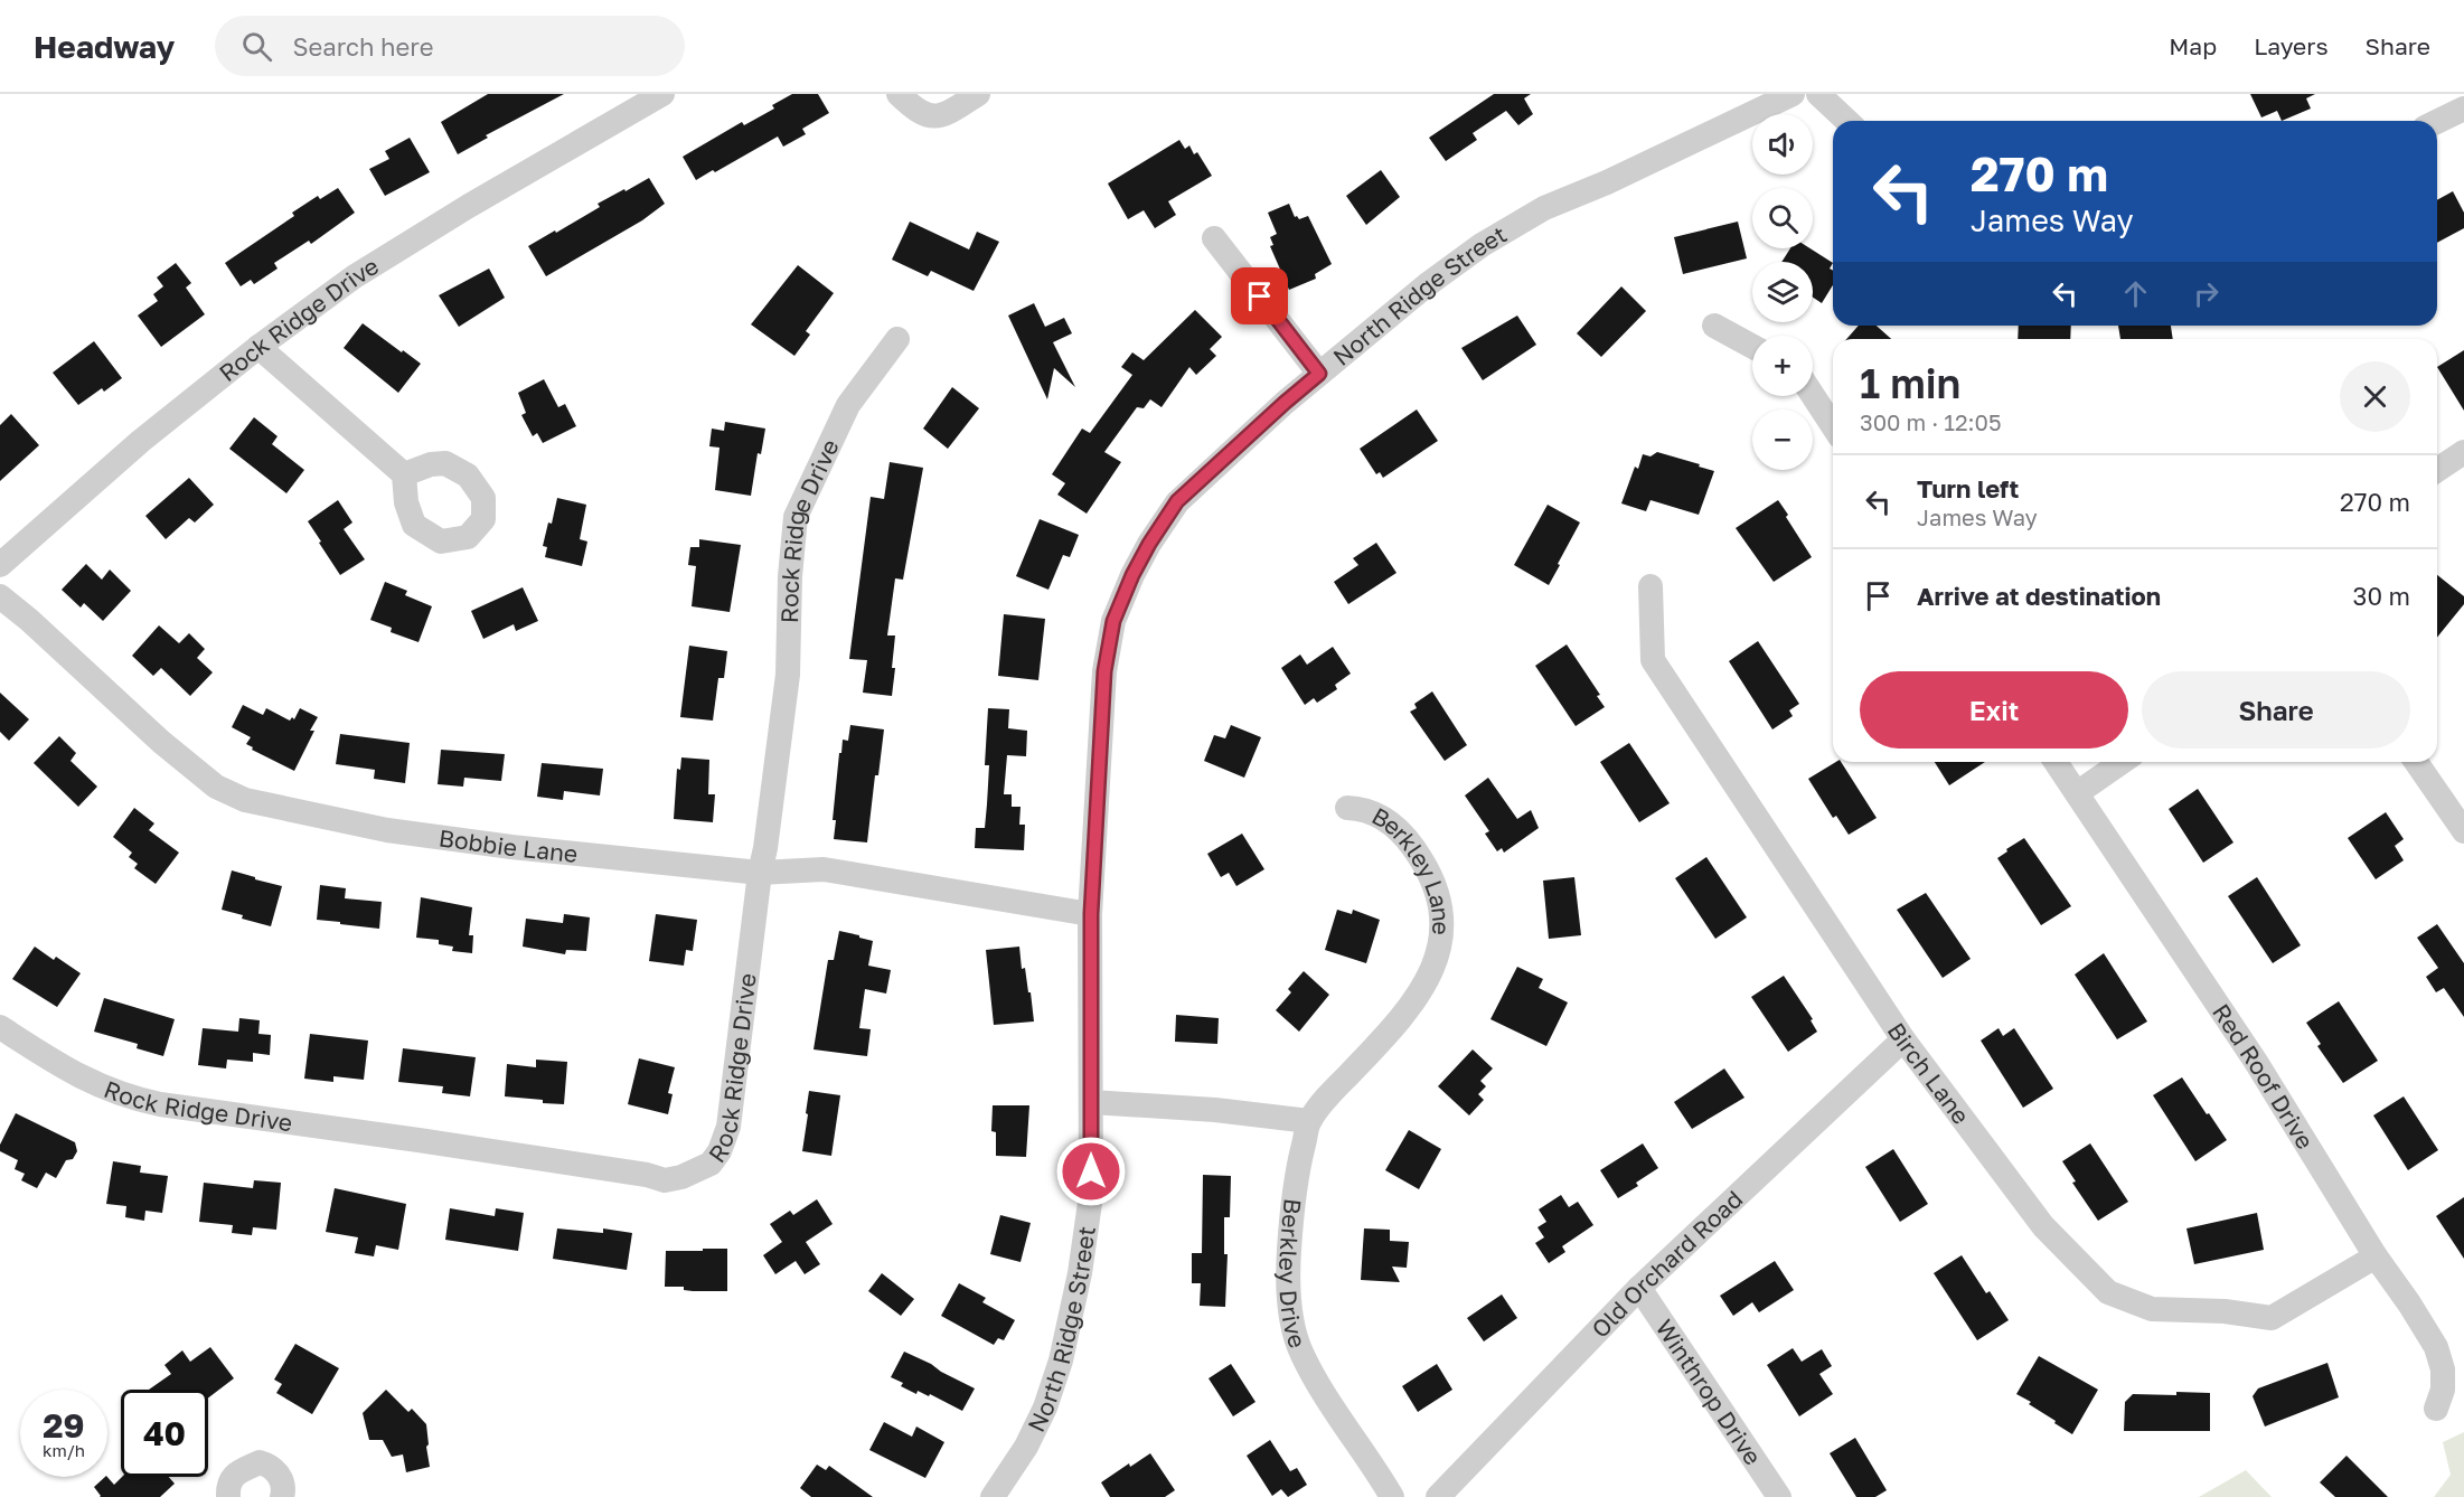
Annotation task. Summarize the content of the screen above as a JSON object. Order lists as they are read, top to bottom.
{
  "streets": {
    "street": [
      "North Ridge Street",
      "Rock Ridge Drive",
      "Bobbie Lane",
      "Berkley Lane",
      "Birch Lane",
      "Red Roof Drive",
      "Old Orchard Road",
      "Berkley Drive",
      "Winthrop Drive"
    ]
  },
  "crossings": [
    ["North Ridge Street", "Bobbie Lane"],
    ["Rock Ridge Drive", "Bobbie Lane"],
    ["Berkley Lane", "Berkley Drive"],
    ["Birch Lane", "Red Roof Drive"],
    ["Birch Lane", "Old Orchard Road"],
    ["Old Orchard Road", "Winthrop Drive"]
  ],
  "page": {
    "header": "Headway",
    "search": "Search here",
    "nav": ["Map", "Layers", "Share"],
    "map_buttons": ["+", "−"],
    "turn": ["270 m", "James Way"],
    "heading": ["1 min", "300 m · 12:05"],
    "list": [
      {
        "name": "Turn left",
        "note": "James Way",
        "value": "270 m"
      },
      {
        "name": "Arrive at destination",
        "value": "30 m"
      }
    ],
    "buttons": ["Exit", "Share"],
    "speed": "29 km/h",
    "limit": "40"
  }
}
